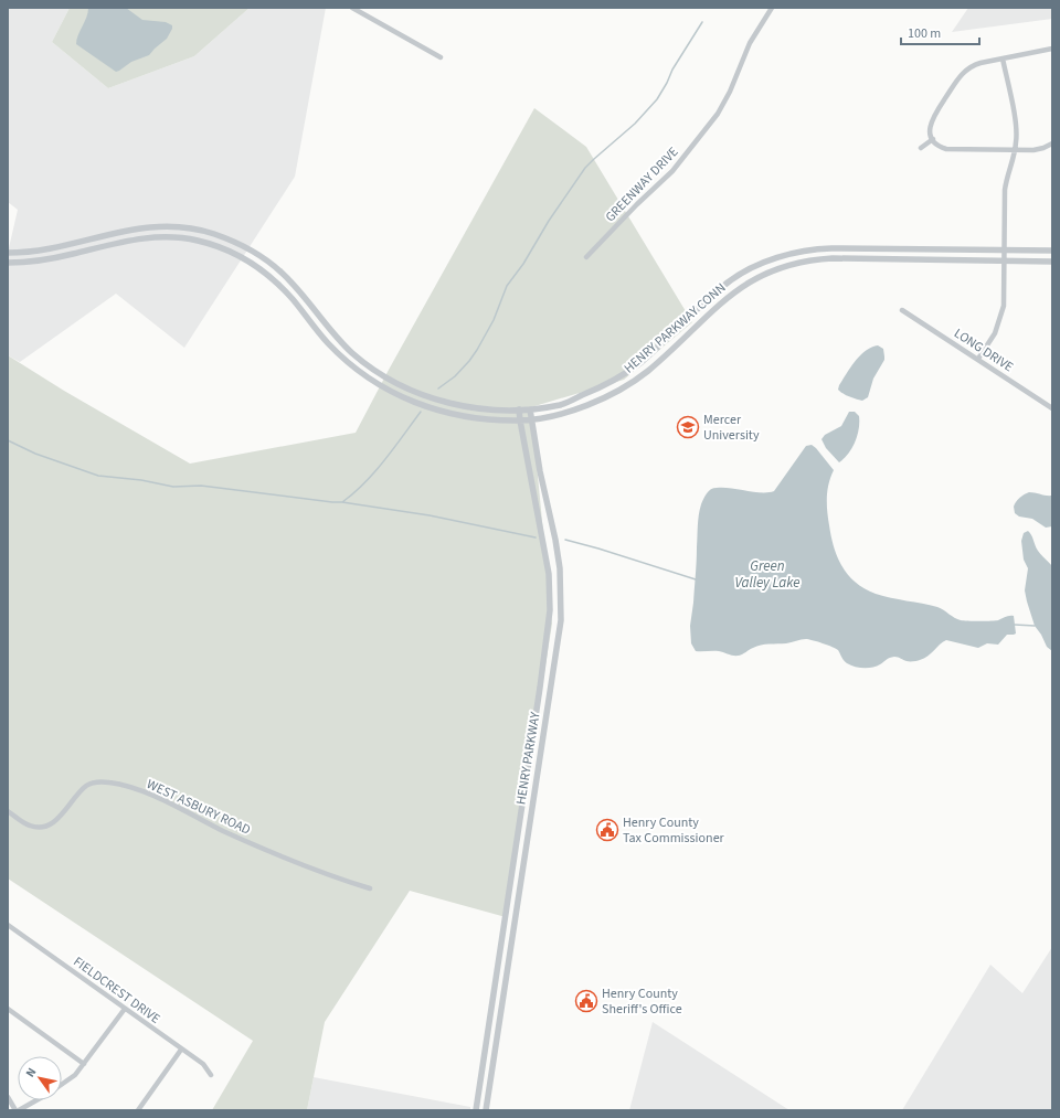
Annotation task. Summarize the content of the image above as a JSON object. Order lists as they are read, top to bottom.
{
  "streets": {
    "street": [
      "GREENWAY DRIVE",
      "HENRY PARKWAY CONN",
      "LONG DRIVE",
      "HENRY PARKWAY",
      "WEST ASBURY ROAD",
      "FIELDCREST DRIVE"
    ]
  },
  "crossings": [
    ["HENRY PARKWAY CONN", "HENRY PARKWAY"]
  ],
  "water": ["Green Valley Lake"],
  "places": {
    "school or university": ["Mercer University"],
    "public building": ["Henry County Tax Commissioner", "Henry County Sheriff's Office"]
  },
  "scale_bar": "100 m",
  "north": "top left"
}
